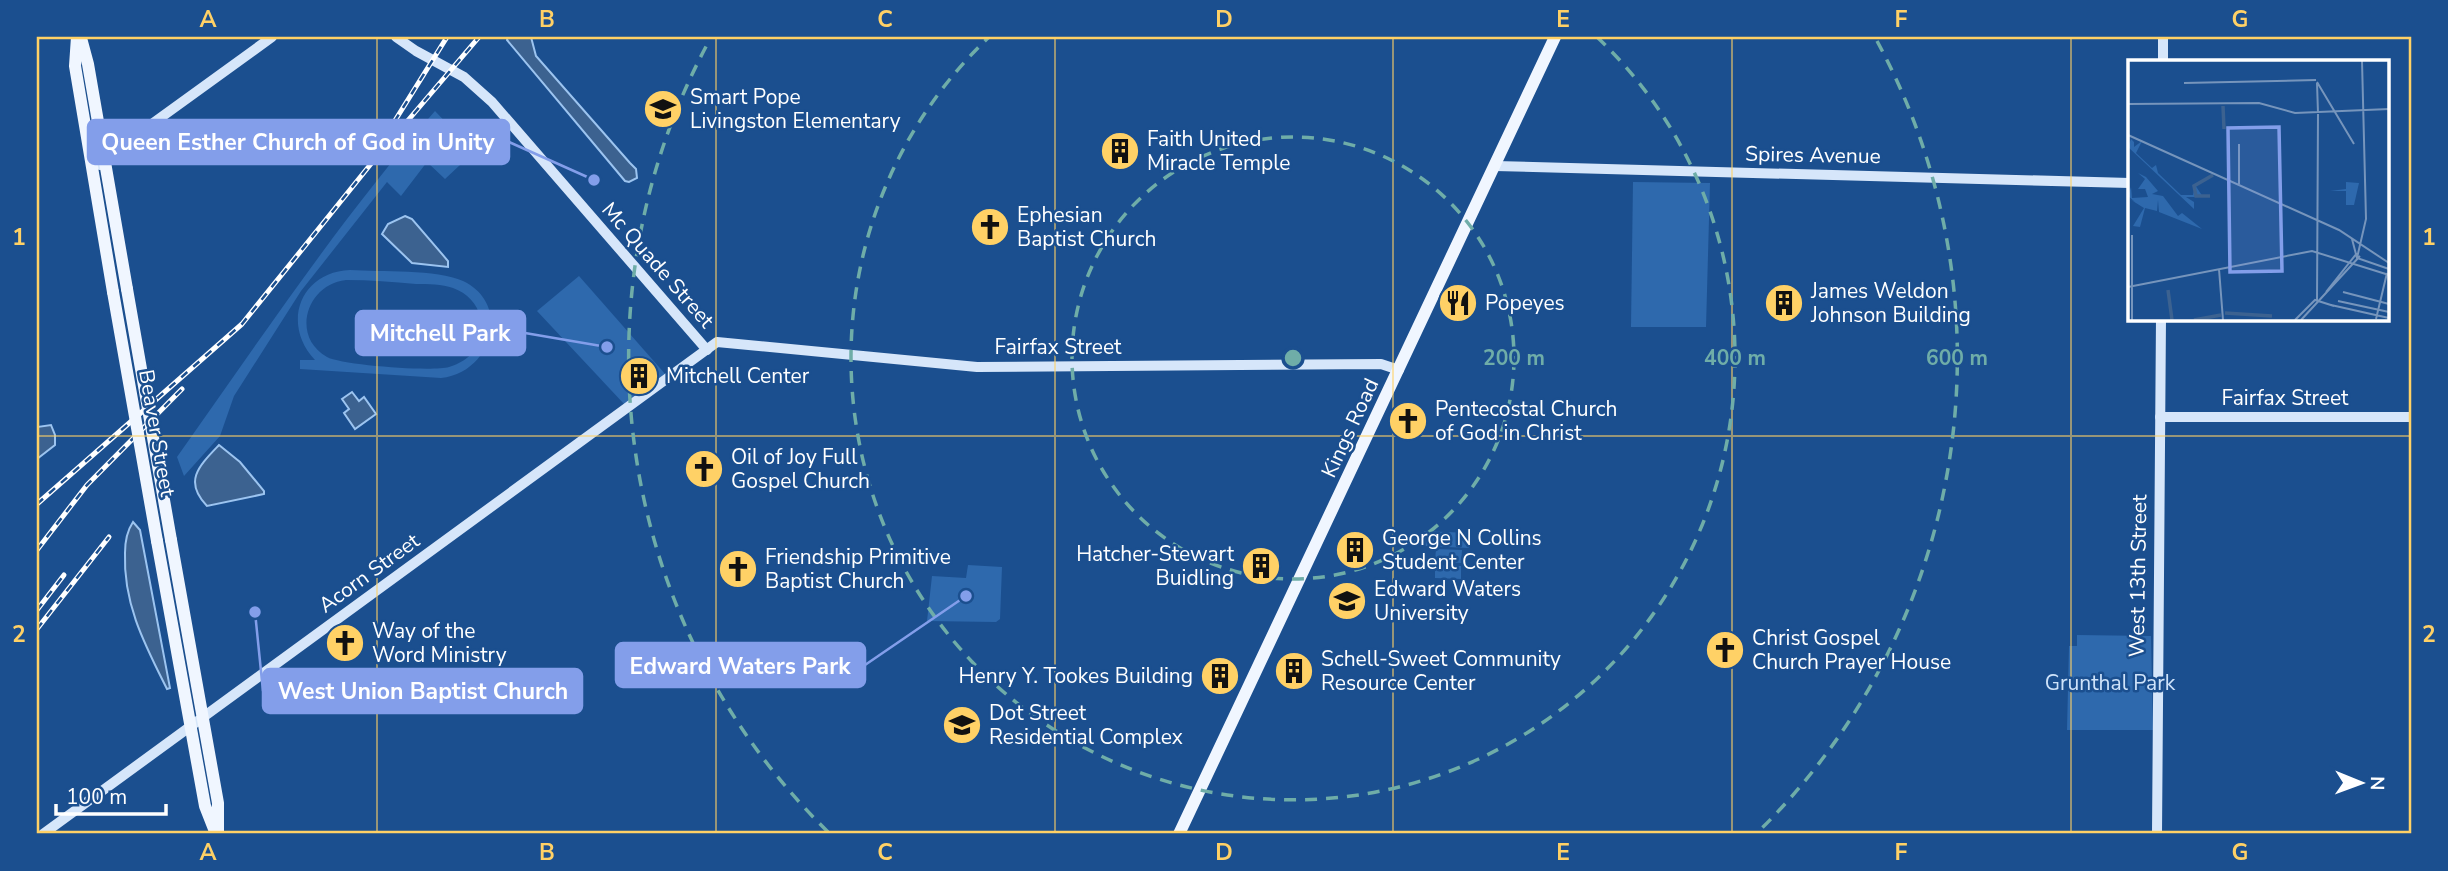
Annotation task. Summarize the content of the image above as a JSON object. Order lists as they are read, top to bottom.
{
  "streets": {
    "main road": ["Kings Road", "Beaver Street"],
    "street": [
      "Spires Avenue",
      "Mc Quade Street",
      "Fairfax Street",
      "Acorn Street",
      "West 13th Street"
    ]
  },
  "crossings": [
    ["Spires Avenue", "Kings Road"],
    ["Mc Quade Street", "Acorn Street"],
    ["Fairfax Street", "Kings Road"],
    ["Fairfax Street", "Acorn Street"],
    ["Fairfax Street", "West 13th Street"],
    ["Beaver Street", "Acorn Street"]
  ],
  "parks": ["Grunthal Park"],
  "places": {
    "school or university": ["Smart Pope Livingston Elementary", "Edward Waters University", "Dot Street Residential Complex"],
    "building": [
      "Faith United Miracle Temple",
      "James Weldon Johnson Building",
      "Mitchell Center",
      "George N Collins Student Center",
      "Hatcher-Stewart Buidling",
      "Schell-Sweet Community Resource Center",
      "Henry Y. Tookes Building"
    ],
    "other": [
      "Queen Esther Church of God in Unity",
      "Mitchell Park",
      "Edward Waters Park",
      "West Union Baptist Church"
    ],
    "church": [
      "Ephesian Baptist Church",
      "Pentecostal Church of God in Christ",
      "Oil of Joy Full Gospel Church",
      "Friendship Primitive Baptist Church",
      "Way of the Word Ministry",
      "Christ Gospel Church Prayer House"
    ],
    "restaurant": ["Popeyes"]
  },
  "scale_bar": "100 m",
  "north": "right",
  "grid": {
    "columns": [
      "A",
      "B",
      "C",
      "D",
      "E",
      "F",
      "G"
    ],
    "rows": ["1", "2"]
  },
  "rings": ["200 m", "400 m", "600 m"]
}
